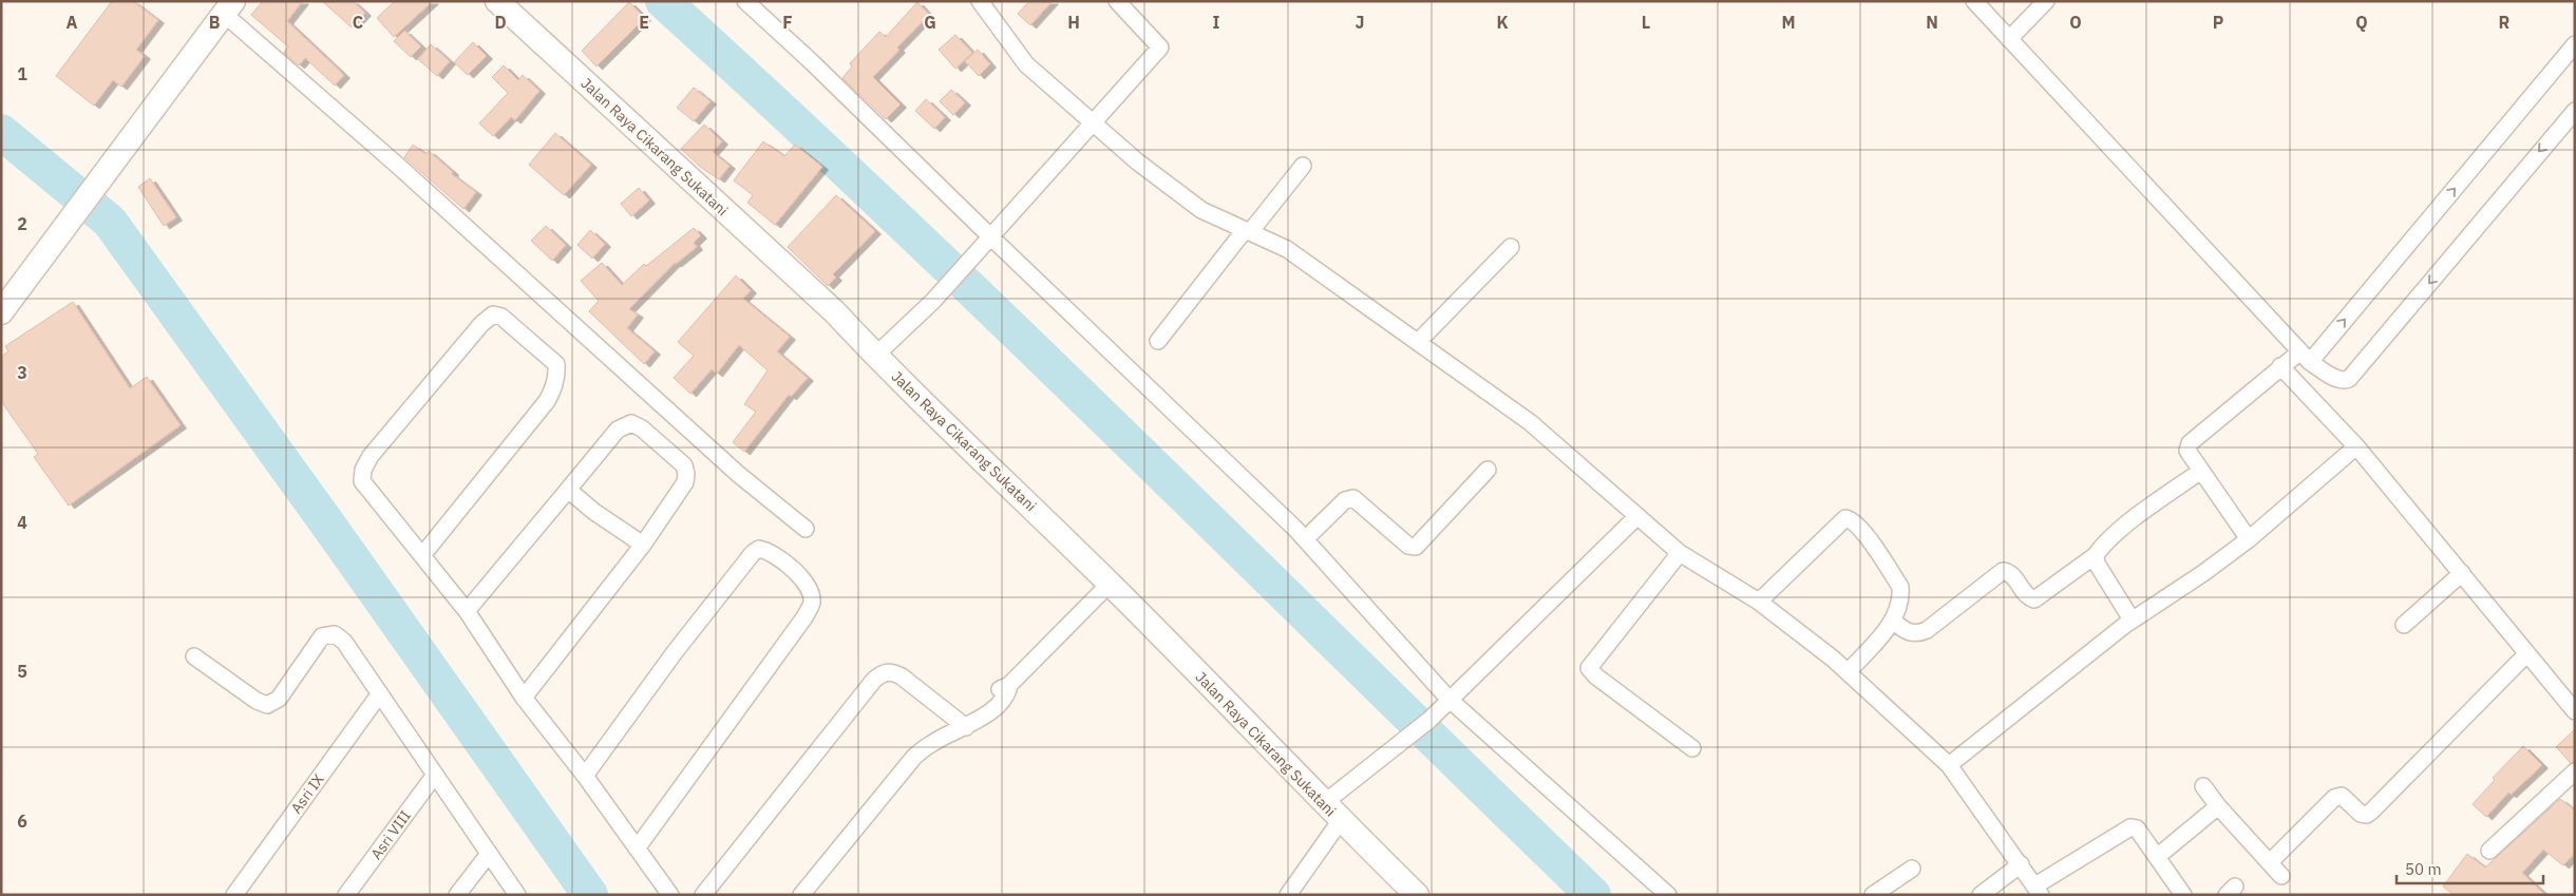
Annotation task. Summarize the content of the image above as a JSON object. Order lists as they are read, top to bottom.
{
  "streets": {
    "main road": ["Jalan Raya Cikarang Sukatani"],
    "street": ["Asri IX", "Asri VIII"]
  },
  "scale_bar": "50 m",
  "grid": {
    "columns": [
      "A",
      "B",
      "C",
      "D",
      "E",
      "F",
      "G",
      "H",
      "I",
      "J",
      "K",
      "L",
      "M",
      "N",
      "O",
      "P",
      "Q",
      "R"
    ],
    "rows": [
      "1",
      "2",
      "3",
      "4",
      "5",
      "6"
    ]
  }
}
